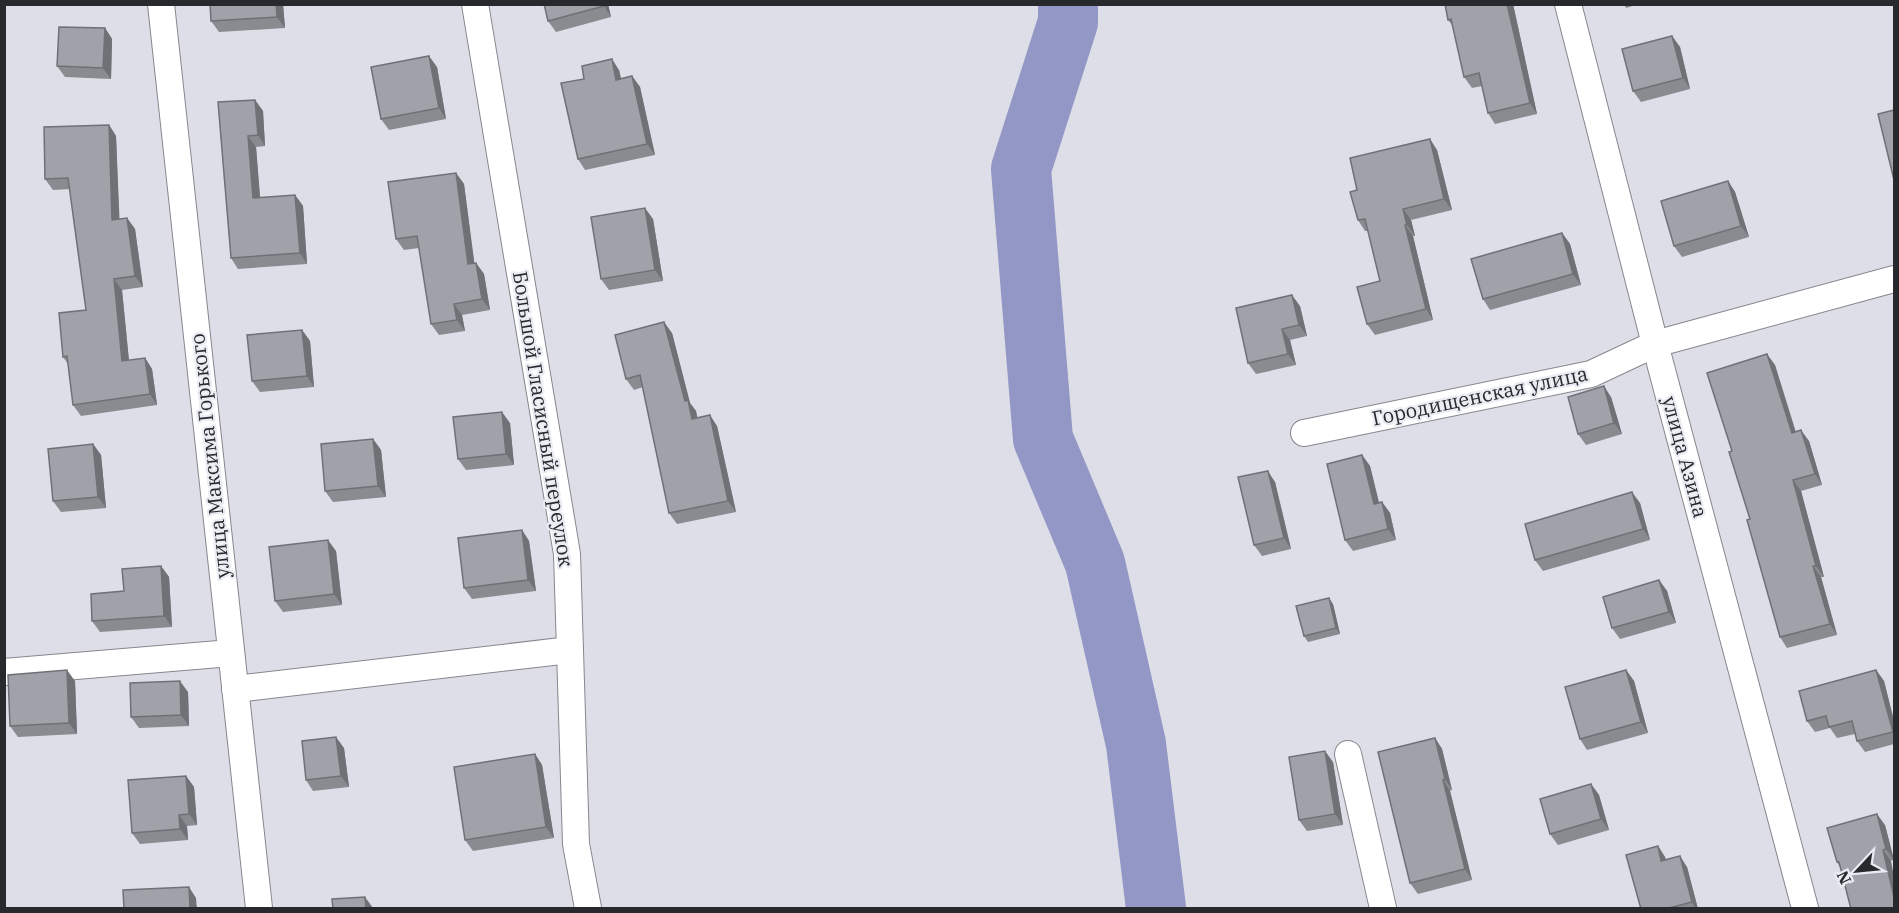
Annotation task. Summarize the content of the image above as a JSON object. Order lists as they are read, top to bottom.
{
  "streets": {
    "street": [
      "Городищенская улица",
      "Большой Гласисный переулок",
      "улица Максима Горького",
      "улица Азина"
    ]
  },
  "crossings": [
    ["Городищенская улица", "улица Азина"]
  ],
  "north": "bottom left"
}
